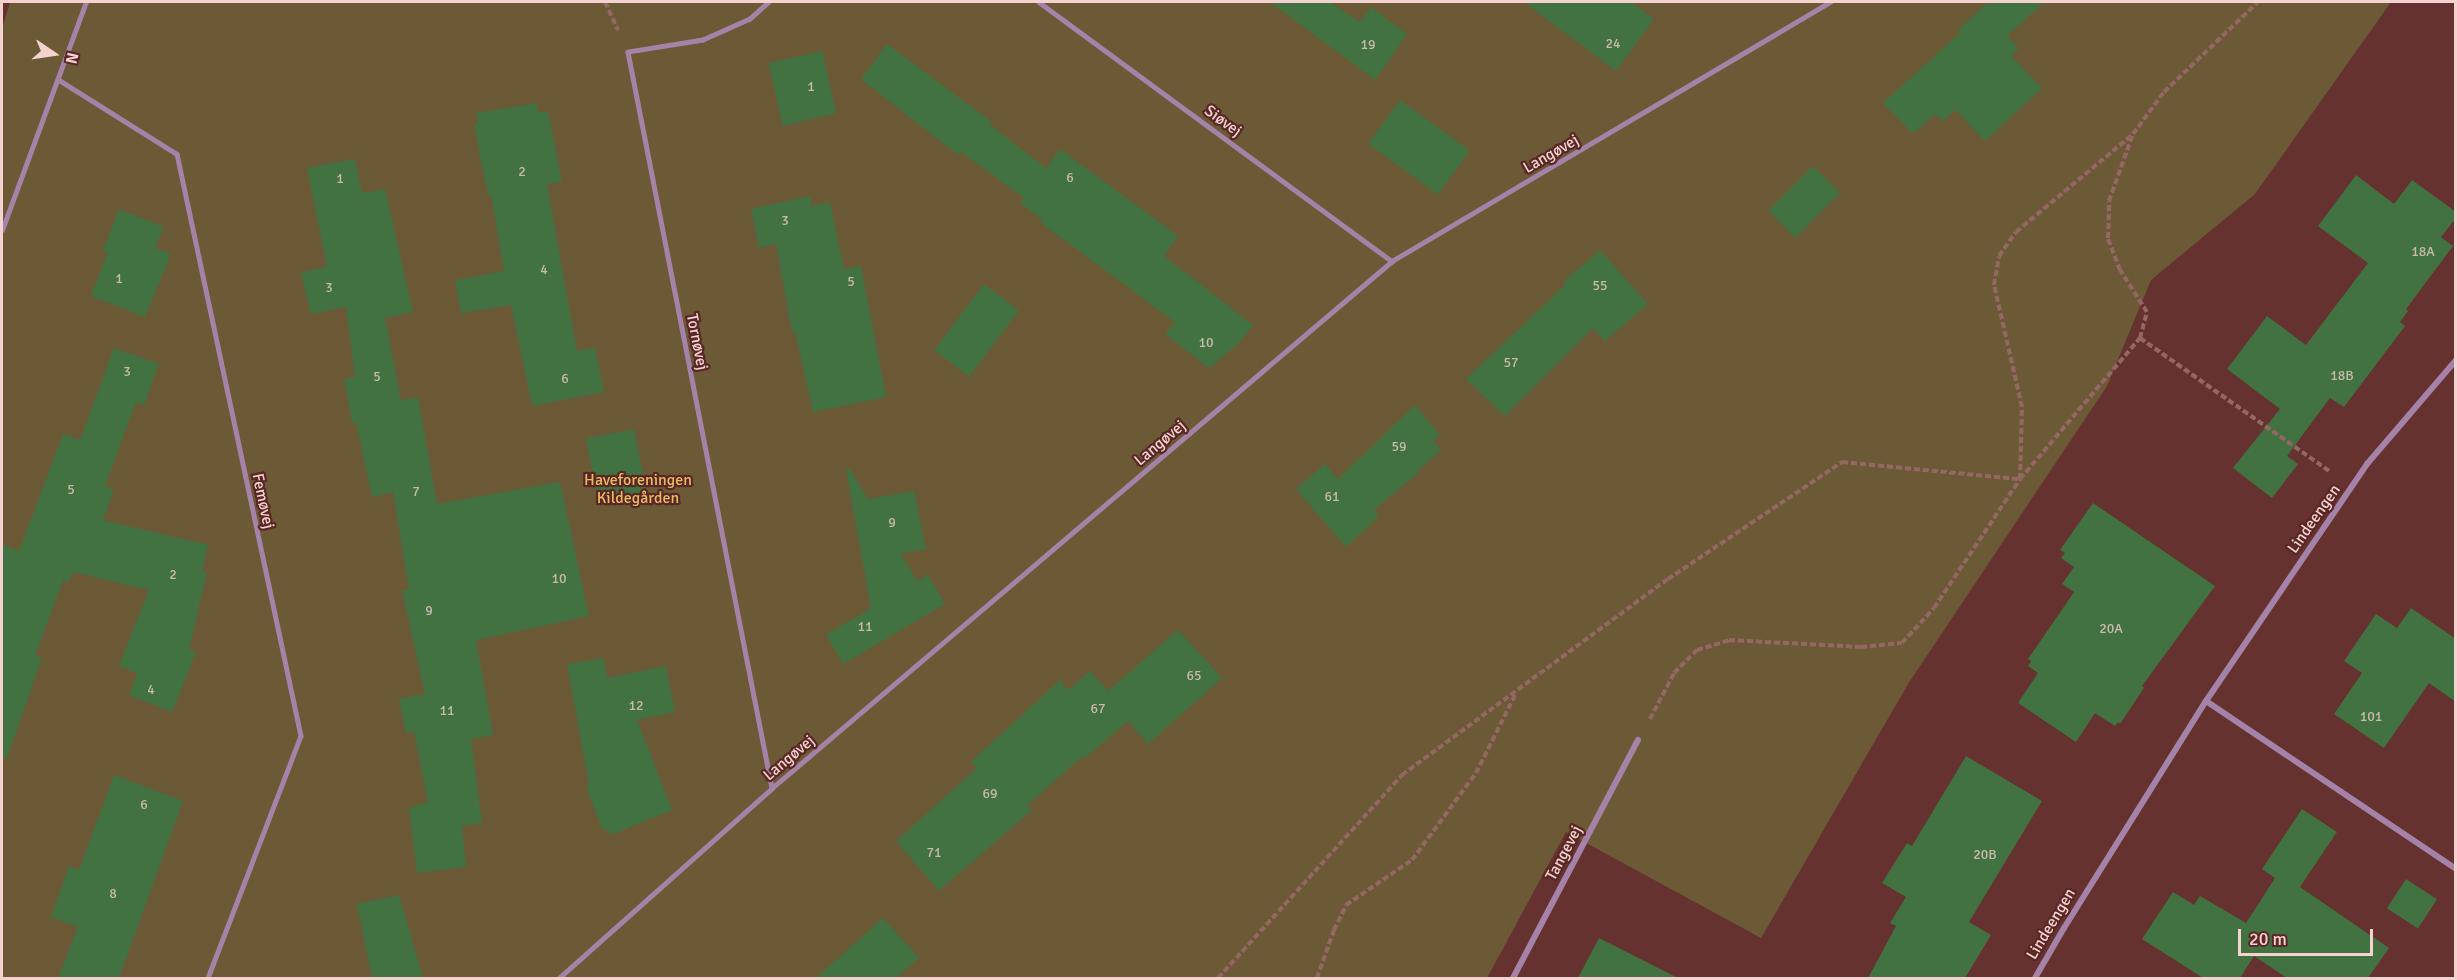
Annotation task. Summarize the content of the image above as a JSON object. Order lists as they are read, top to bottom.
{
  "streets": {
    "street": ["Lindeengen", "Tangevej"],
    "lane": [
      "Siøvej",
      "Langøvej",
      "Tornøvej",
      "Femøvej"
    ]
  },
  "crossings": [
    ["Siøvej", "Langøvej"],
    ["Langøvej", "Tornøvej"]
  ],
  "parks": ["Haveforeningen Kildegården"],
  "house_numbers": [
    "24",
    "19",
    "1",
    "2",
    "6",
    "1",
    "3",
    "18A",
    "4",
    "1",
    "5",
    "55",
    "3",
    "10",
    "57",
    "3",
    "18B",
    "5",
    "6",
    "59",
    "5",
    "7",
    "61",
    "9",
    "2",
    "10",
    "9",
    "11",
    "20A",
    "65",
    "4",
    "12",
    "67",
    "11",
    "101",
    "69",
    "6",
    "71",
    "20B",
    "8"
  ],
  "scale_bar": "20 m",
  "north": "right"
}
